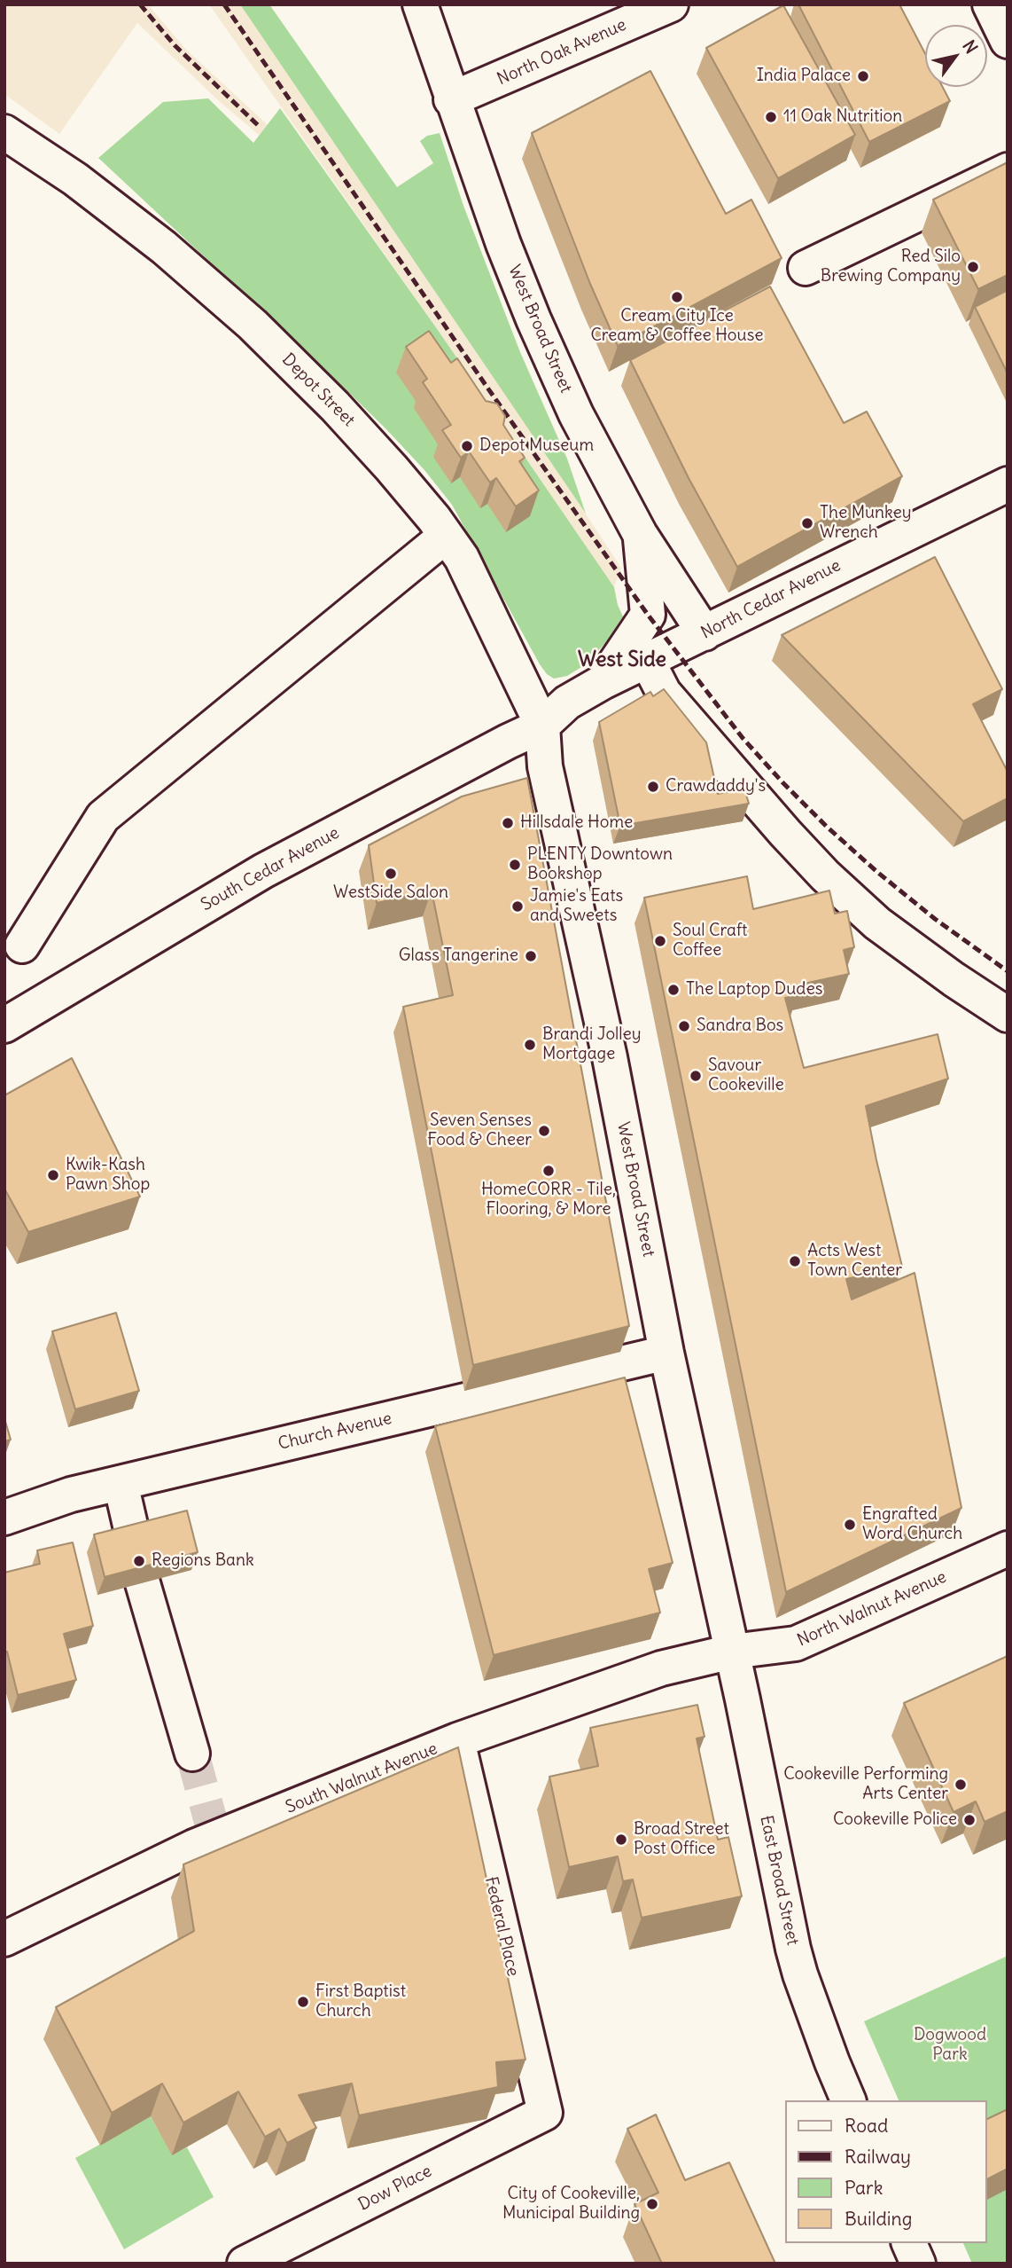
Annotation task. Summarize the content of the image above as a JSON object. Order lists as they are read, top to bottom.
{
  "streets": {
    "street": [
      "North Oak Avenue",
      "West Broad Street",
      "Depot Street",
      "North Cedar Avenue",
      "South Cedar Avenue",
      "Church Avenue",
      "North Walnut Avenue",
      "South Walnut Avenue",
      "East Broad Street",
      "Federal Place",
      "Dow Place"
    ]
  },
  "crossings": [
    ["North Oak Avenue", "West Broad Street"],
    ["West Broad Street", "Depot Street"],
    ["West Broad Street", "North Cedar Avenue"],
    ["West Broad Street", "South Cedar Avenue"],
    ["West Broad Street", "Church Avenue"],
    ["West Broad Street", "North Walnut Avenue"],
    ["West Broad Street", "South Walnut Avenue"],
    ["West Broad Street", "East Broad Street"],
    ["Depot Street", "North Cedar Avenue"],
    ["Depot Street", "South Cedar Avenue"],
    ["North Cedar Avenue", "South Cedar Avenue"],
    ["North Walnut Avenue", "South Walnut Avenue"],
    ["North Walnut Avenue", "East Broad Street"],
    ["South Walnut Avenue", "East Broad Street"],
    ["South Walnut Avenue", "Federal Place"],
    ["Federal Place", "Dow Place"]
  ],
  "districts": ["West Side"],
  "parks": ["Dogwood Park"],
  "places": [
    "India Palace",
    "11 Oak Nutrition",
    "Red Silo Brewing Company",
    "Cream City Ice Cream & Coffee House",
    "Depot Museum",
    "The Munkey Wrench",
    "Crawdaddy's",
    "Hillsdale Home",
    "PLENTY Downtown Bookshop",
    "WestSide Salon",
    "Jamie's Eats and Sweets",
    "Soul Craft Coffee",
    "Glass Tangerine",
    "The Laptop Dudes",
    "Sandra Bos",
    "Brandi Jolley Mortgage",
    "Savour Cookeville",
    "Seven Senses Food & Cheer",
    "HomeCORR - Tile, Flooring, & More",
    "Kwik-Kash Pawn Shop",
    "Acts West Town Center",
    "Engrafted Word Church",
    "Regions Bank",
    "Cookeville Performing Arts Center",
    "Cookeville Police",
    "Broad Street Post Office",
    "First Baptist Church",
    "City of Cookeville, Municipal Building"
  ],
  "legend": [
    "Road",
    "Railway",
    "Park",
    "Building"
  ],
  "north": "top right"
}
